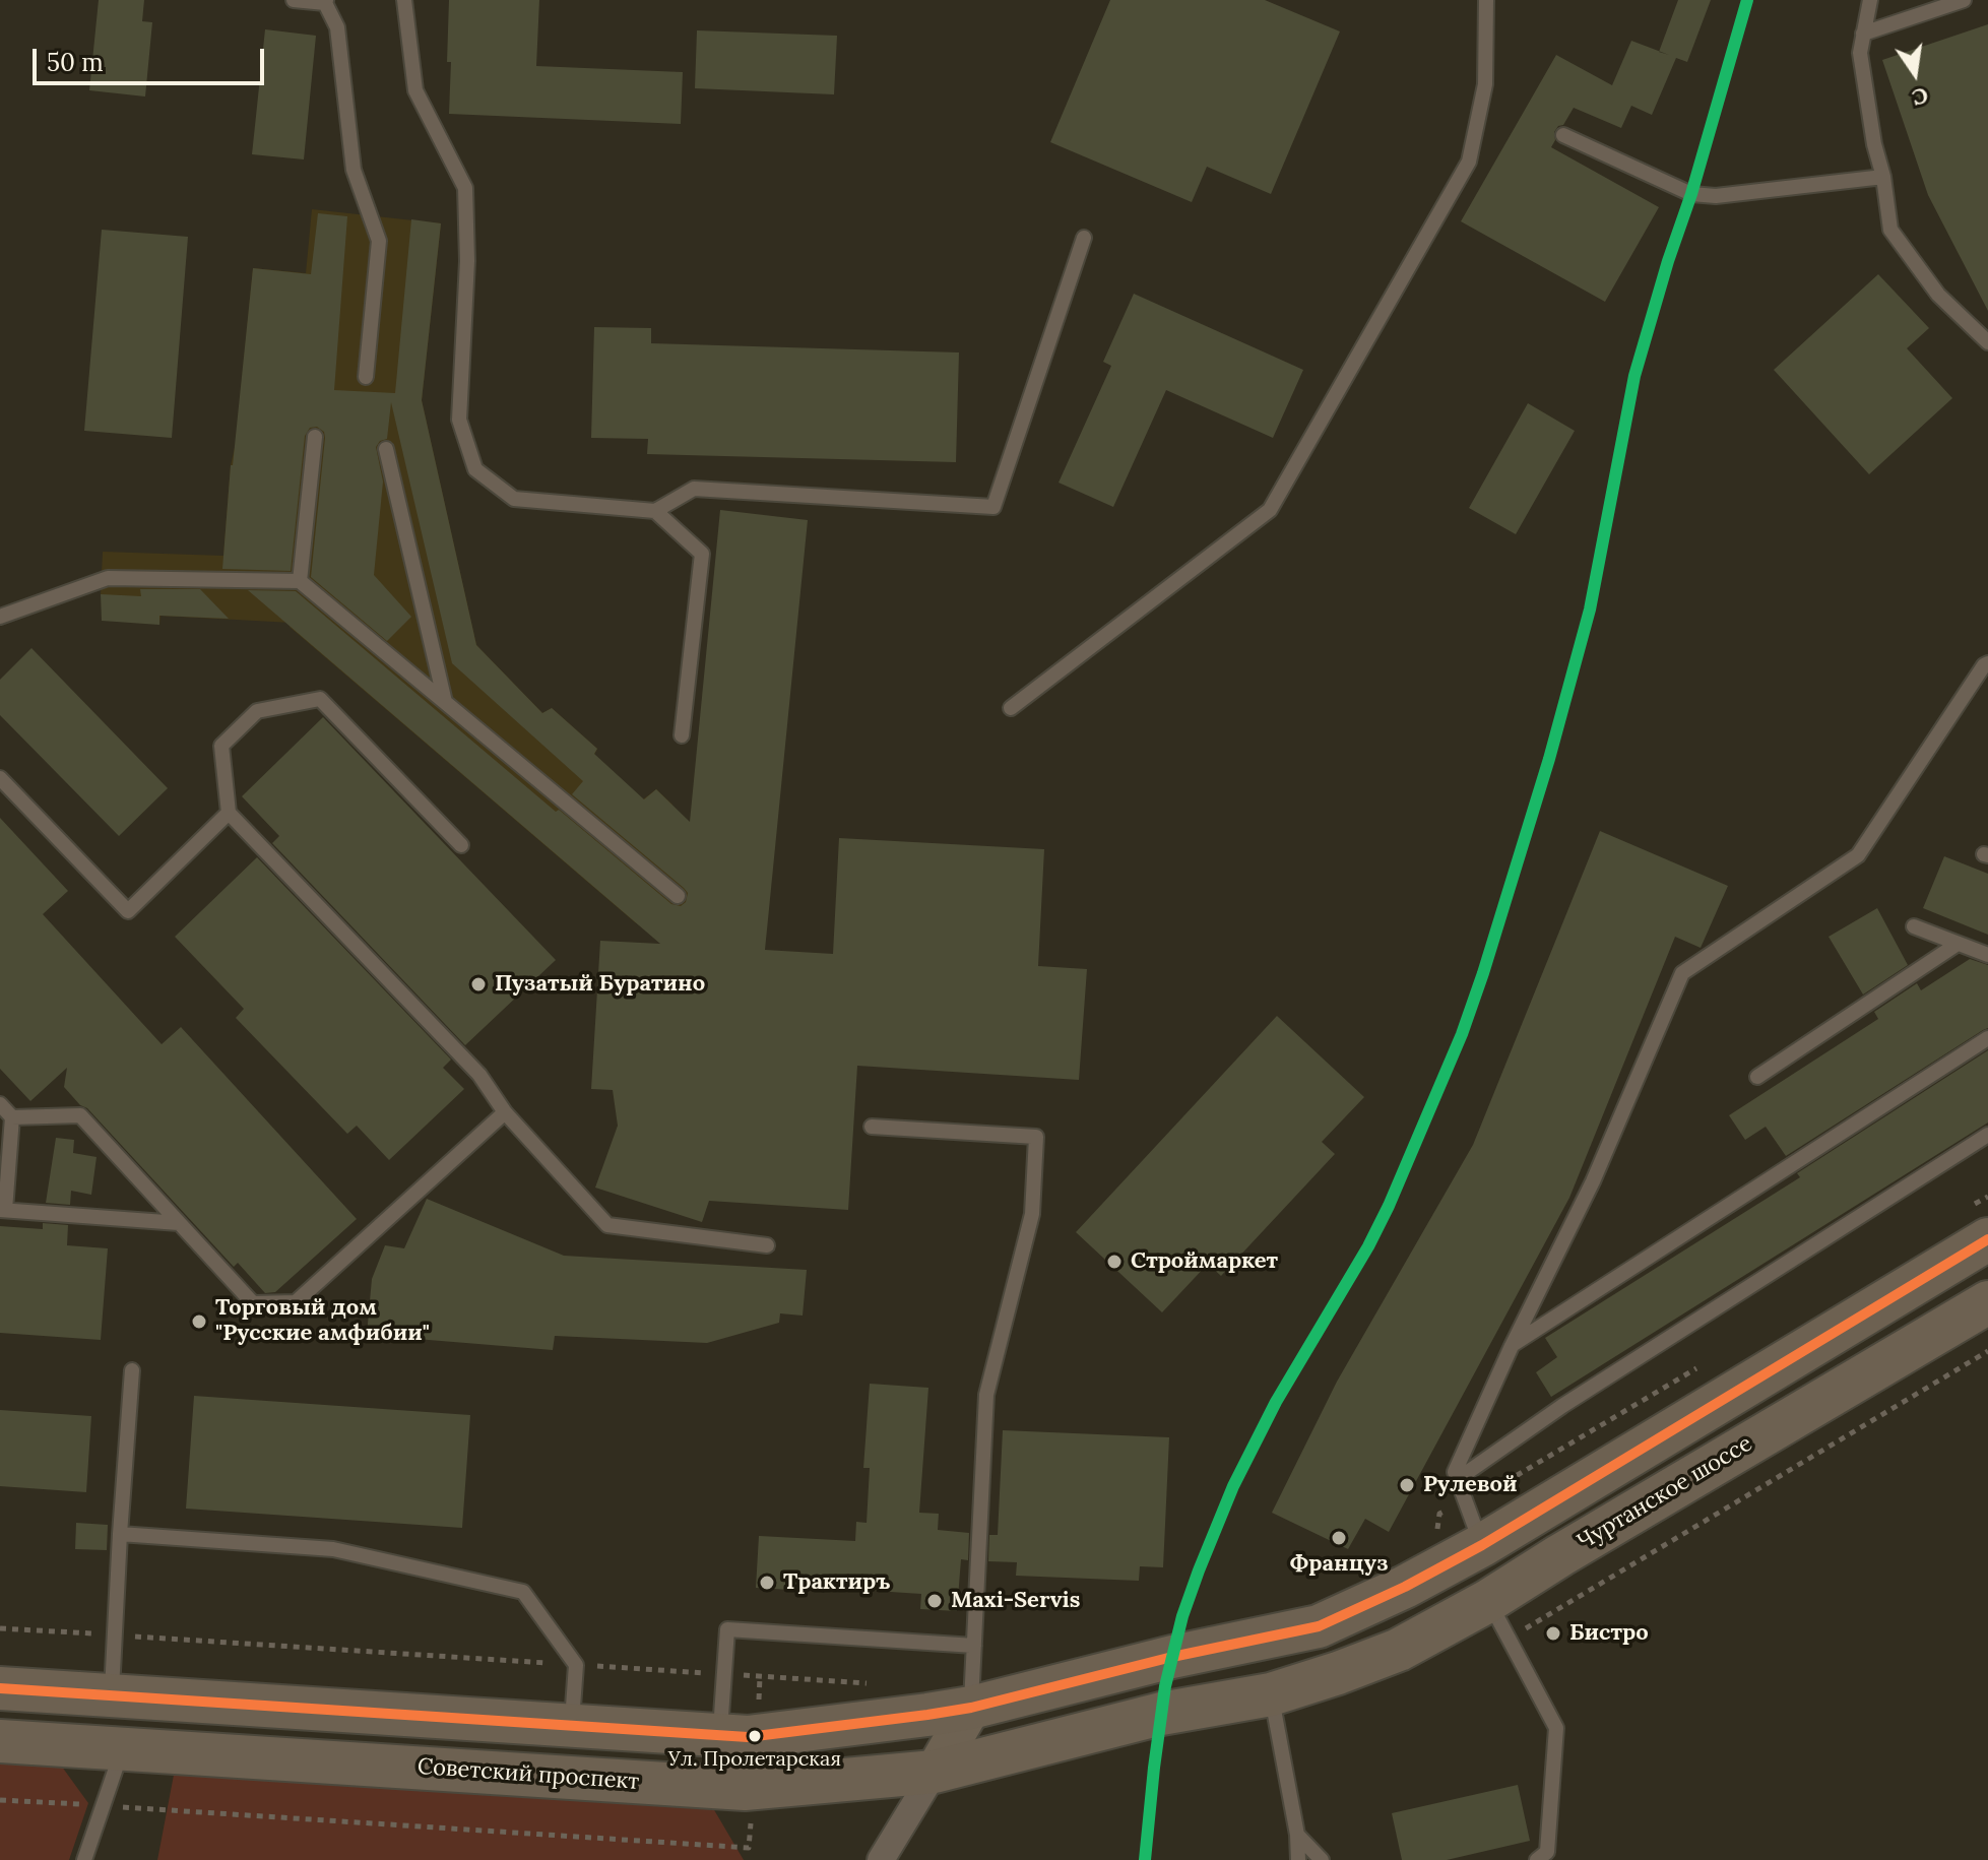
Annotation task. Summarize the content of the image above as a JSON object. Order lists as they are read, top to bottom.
{
  "streets": {
    "main road": ["Чуртанское шоссе", "Советский проспект"]
  },
  "crossings": [
    ["Чуртанское шоссе", "Советский проспект"]
  ],
  "places": [
    "Пузатый Буратино",
    "Строймаркет",
    "Торговый дом \"Русские амфибии\"",
    "Рулевой",
    "Француз",
    "Трактиръ",
    "Maxi-Servis",
    "Бистро",
    "Ул. Пролетарская"
  ],
  "scale_bar": "50 m",
  "north": "bottom"
}
